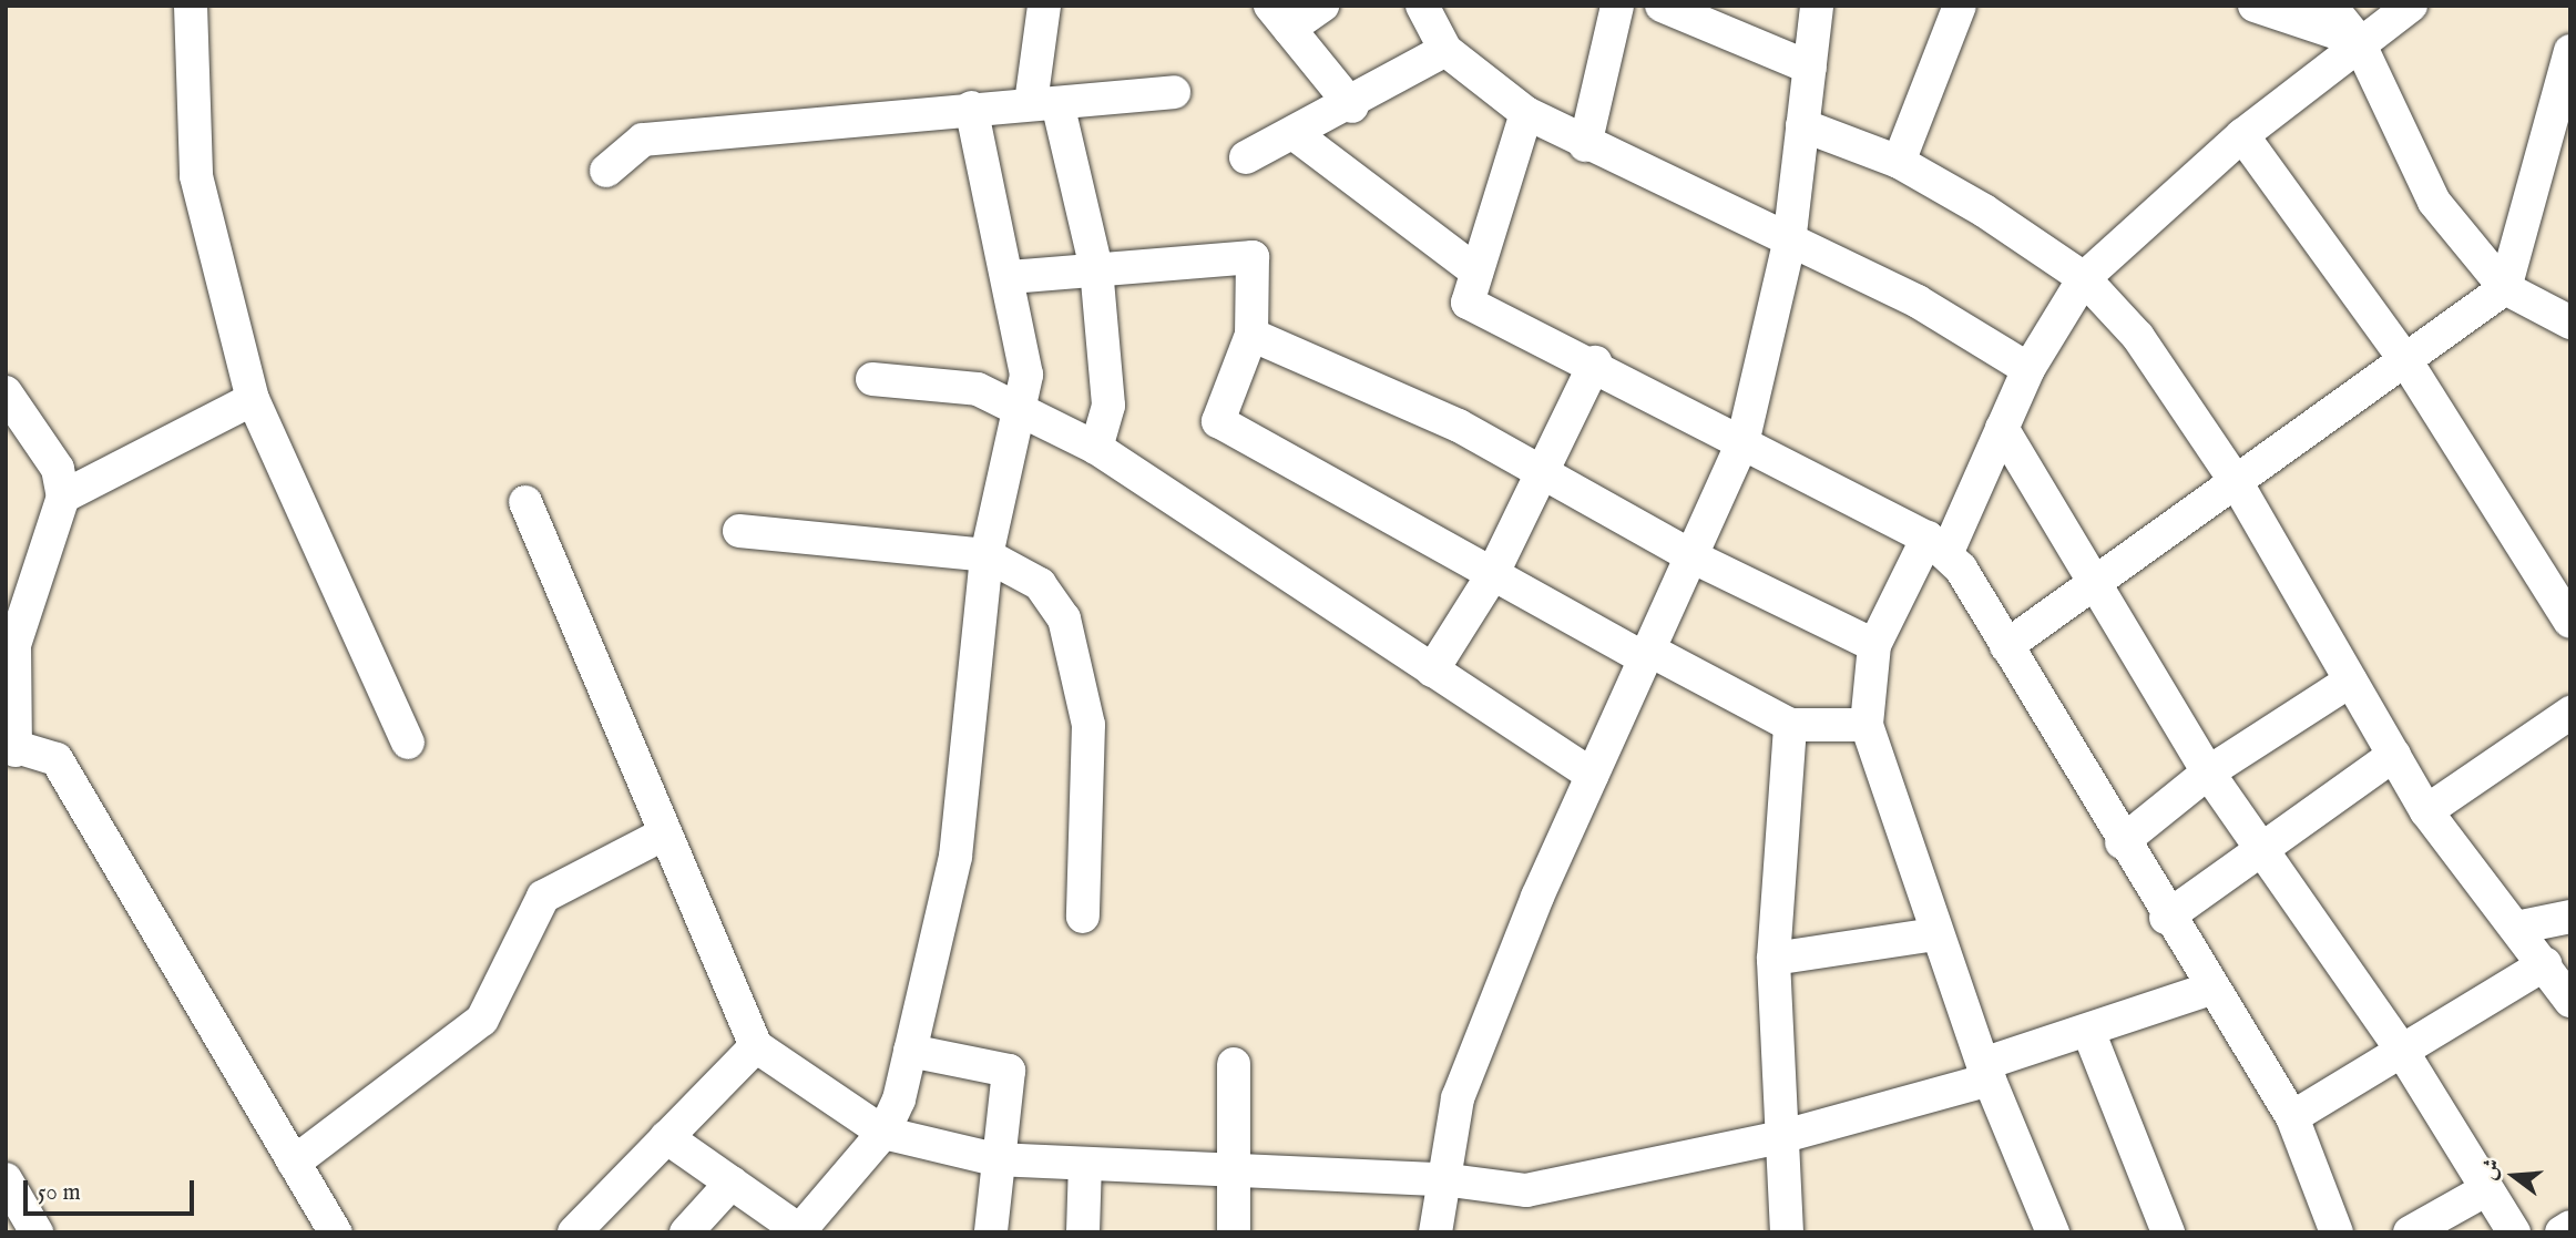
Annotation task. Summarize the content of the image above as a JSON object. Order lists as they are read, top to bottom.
{
  "scale_bar": "50 m",
  "north": "left"
}
